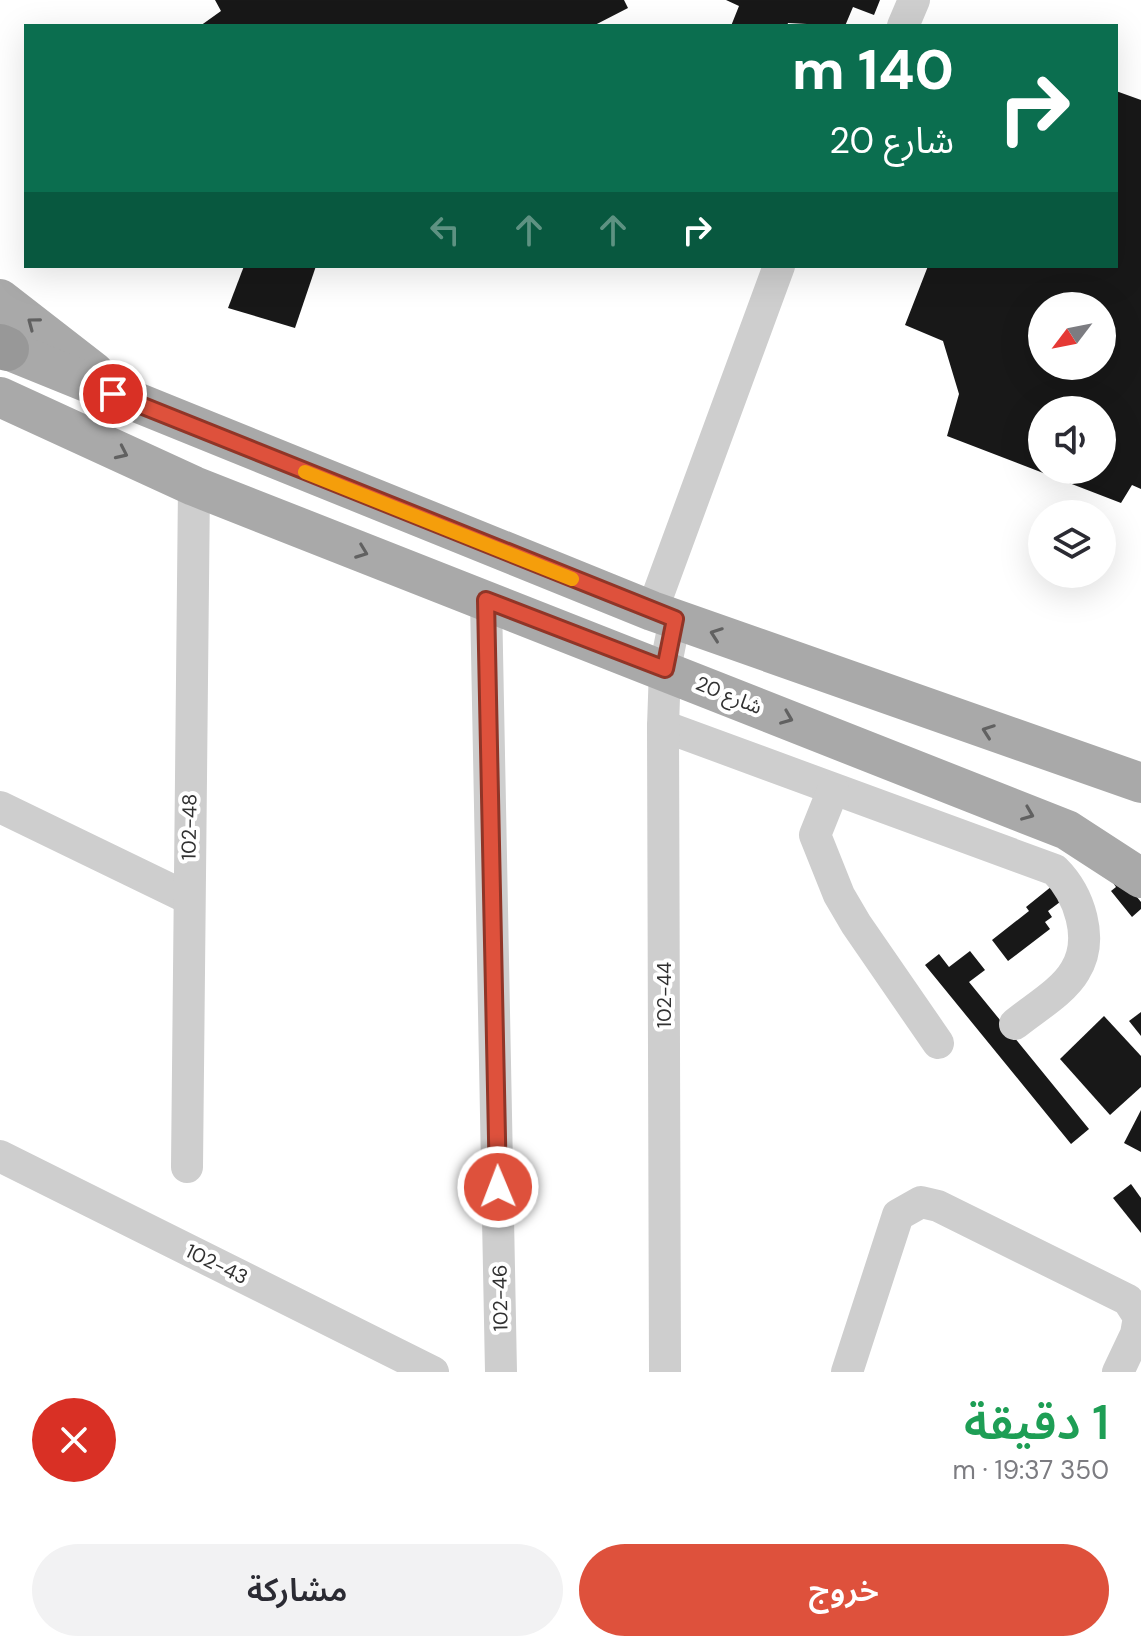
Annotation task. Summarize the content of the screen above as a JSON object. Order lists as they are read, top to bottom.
{
  "streets": {
    "main road": ["شارع 20"],
    "street": [
      "102-48",
      "102-44",
      "102-43",
      "102-46"
    ]
  },
  "crossings": [
    ["شارع 20", "102-48"],
    ["شارع 20", "102-44"],
    ["شارع 20", "102-46"]
  ],
  "north": "bottom left",
  "page": {
    "turn": ["140 m", "شارع 20"],
    "heading": ["1 دقيقة", "350 m · 19:37"],
    "buttons": ["خروج", "مشاركة"]
  }
}
